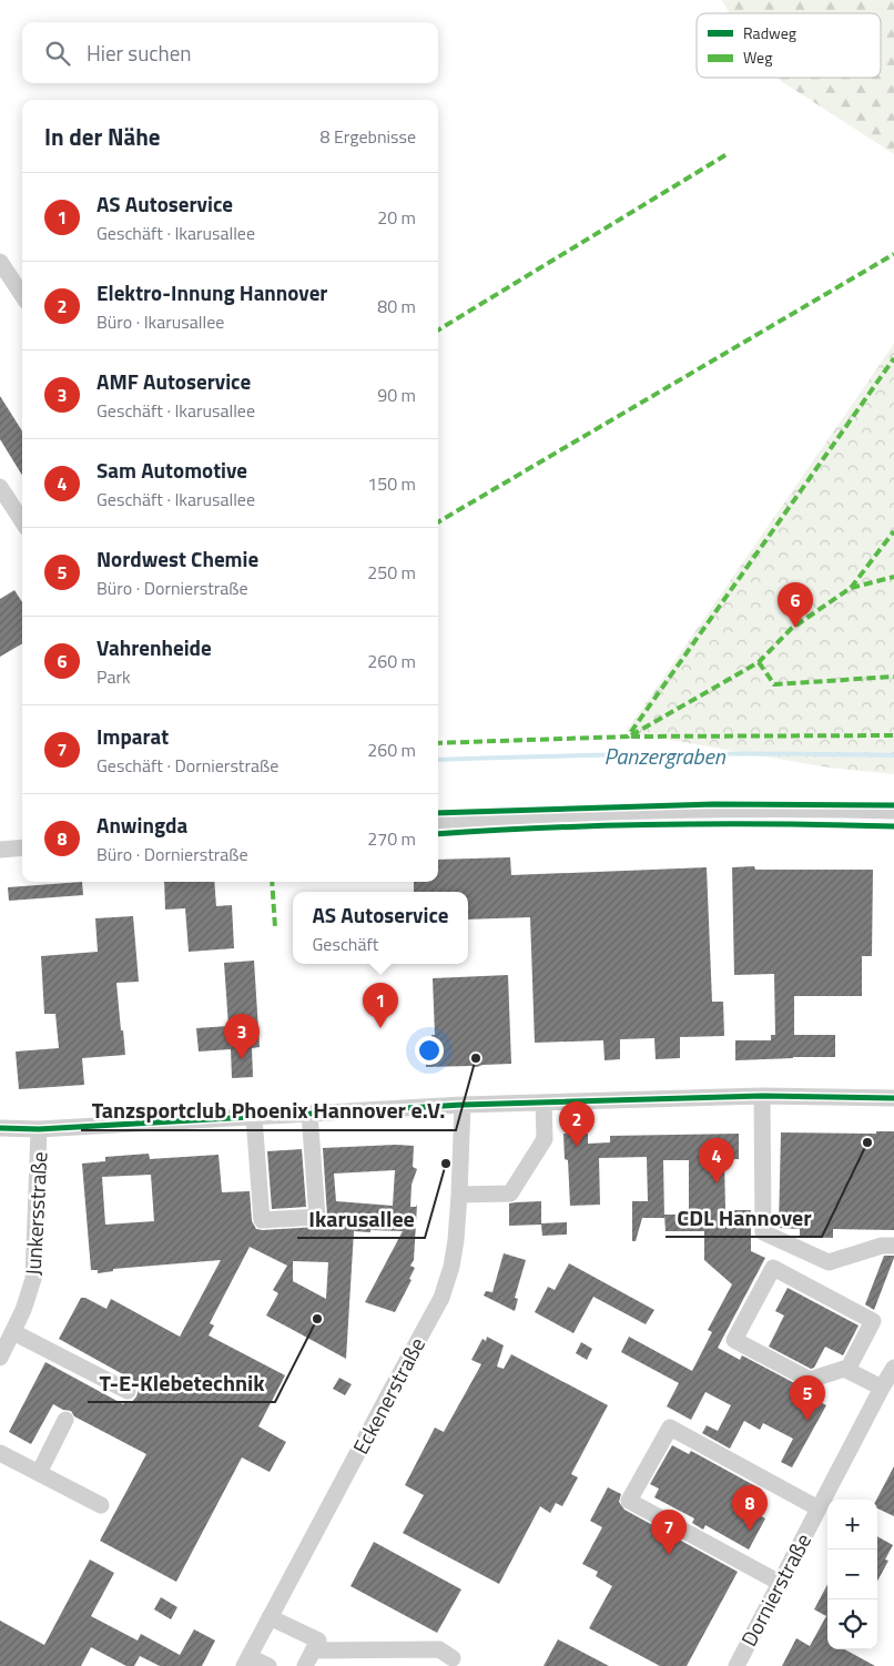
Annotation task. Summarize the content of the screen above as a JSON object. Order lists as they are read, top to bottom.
{
  "streets": {
    "street": ["Junkersstraße", "Eckenerstraße", "Dornierstraße"]
  },
  "water": ["Panzergraben"],
  "places": [
    "Tanzsportclub Phoenix Hannover e.V.",
    "CDL Hannover",
    "Ikarusallee",
    "T-E-Klebetechnik"
  ],
  "legend": ["Radweg", "Weg"],
  "page": {
    "search": "Hier suchen",
    "heading": ["In der Nähe", "8 Ergebnisse"],
    "list": [
      {
        "mark": "1",
        "name": "AS Autoservice",
        "note": "Geschäft · Ikarusallee",
        "value": "20 m"
      },
      {
        "mark": "2",
        "name": "Elektro-Innung Hannover",
        "note": "Büro · Ikarusallee",
        "value": "80 m"
      },
      {
        "mark": "3",
        "name": "AMF Autoservice",
        "note": "Geschäft · Ikarusallee",
        "value": "90 m"
      },
      {
        "mark": "4",
        "name": "Sam Automotive",
        "note": "Geschäft · Ikarusallee",
        "value": "150 m"
      },
      {
        "mark": "5",
        "name": "Nordwest Chemie",
        "note": "Büro · Dornierstraße",
        "value": "250 m"
      },
      {
        "mark": "6",
        "name": "Vahrenheide",
        "note": "Park",
        "value": "260 m"
      },
      {
        "mark": "7",
        "name": "Imparat",
        "note": "Geschäft · Dornierstraße",
        "value": "260 m"
      },
      {
        "mark": "8",
        "name": "Anwingda",
        "note": "Büro · Dornierstraße",
        "value": "270 m"
      }
    ],
    "pins": [
      "6",
      "1",
      "3",
      "2",
      "4",
      "5",
      "8",
      "7"
    ],
    "popup": ["AS Autoservice", "Geschäft"],
    "map_buttons": ["+", "−"]
  }
}
